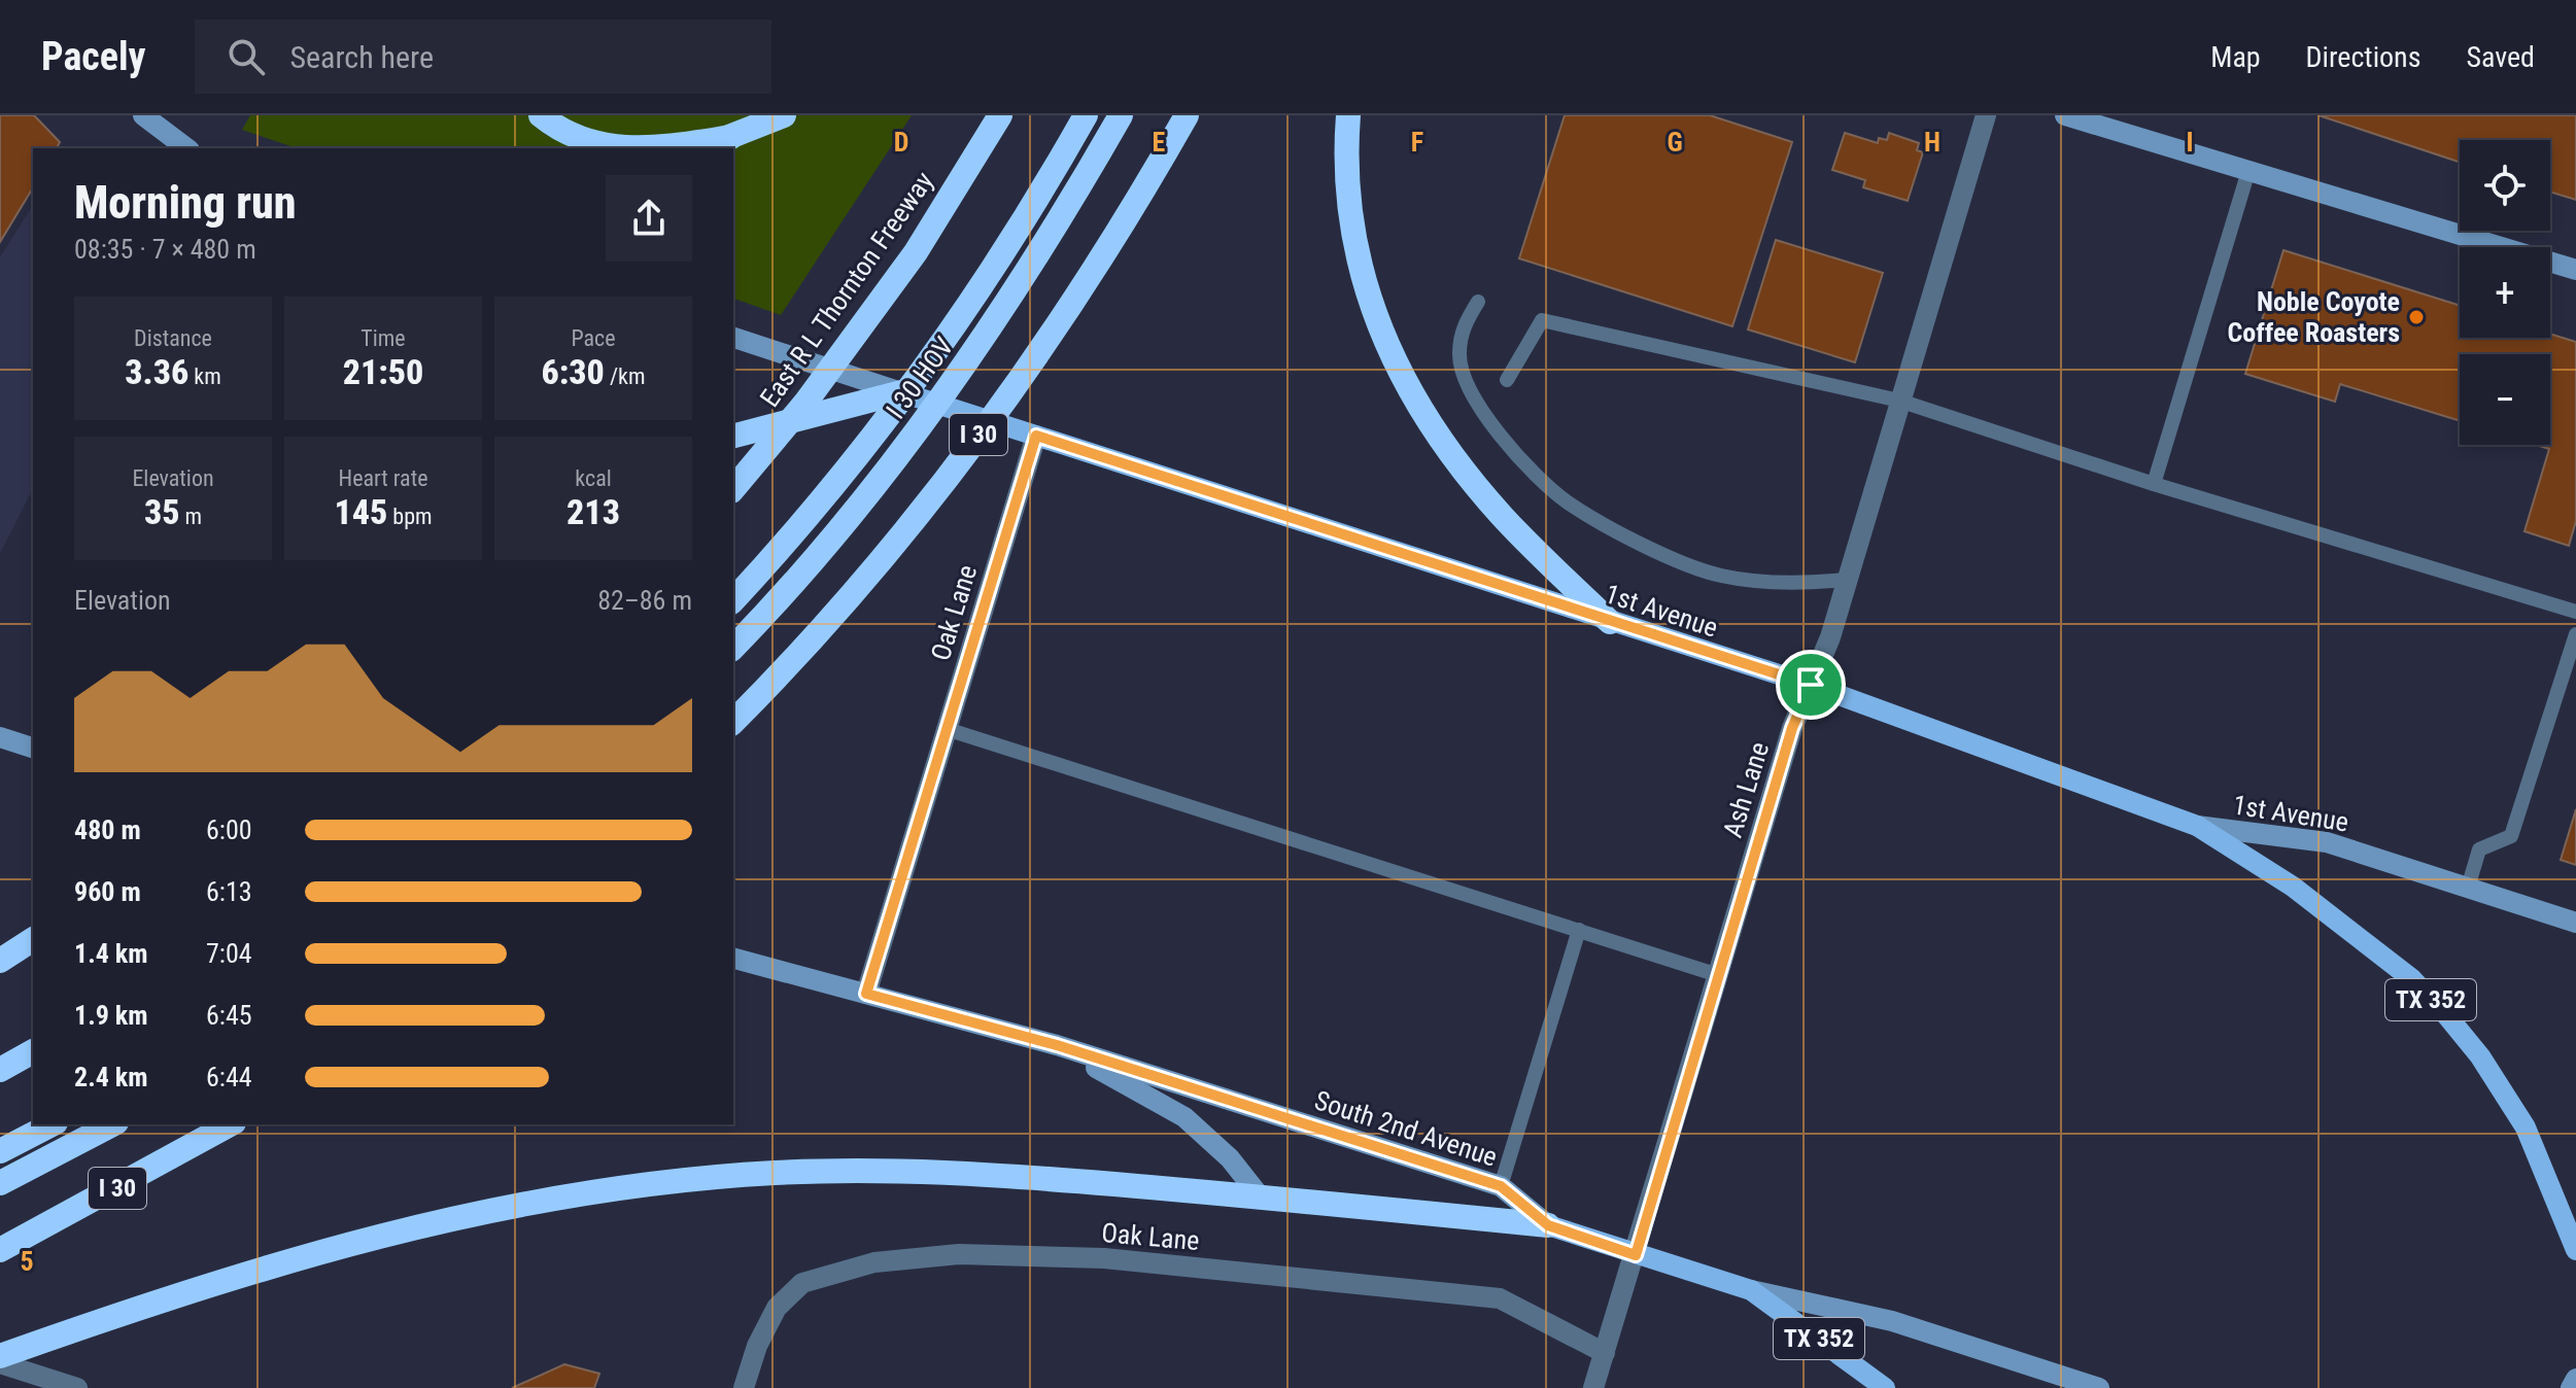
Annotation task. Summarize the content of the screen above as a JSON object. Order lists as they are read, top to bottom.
{
  "streets": {
    "highway": ["East R L Thornton Freeway", "I 30 HOV", "I 30"],
    "main road": ["1st Avenue", "TX 352", "South 2nd Avenue"],
    "street": ["Oak Lane", "Ash Lane"]
  },
  "crossings": [
    ["1st Avenue", "Oak Lane"],
    ["1st Avenue", "Ash Lane"],
    ["1st Avenue", "TX 352"],
    ["Oak Lane", "Ash Lane"],
    ["Oak Lane", "South 2nd Avenue"],
    ["Ash Lane", "South 2nd Avenue"],
    ["TX 352", "South 2nd Avenue"]
  ],
  "places": ["Noble Coyote Coffee Roasters"],
  "page": {
    "header": "Pacely",
    "search": "Search here",
    "nav": ["Map", "Directions", "Saved"],
    "map_buttons": ["+", "−"],
    "heading": ["Morning run", "08:35 · 7 × 480 m"],
    "stats": [
      ["Distance", "3.36 km"],
      ["Time", "21:50"],
      ["Pace", "6:30 /km"],
      ["Elevation", "35 m"],
      ["Heart rate", "145 bpm"],
      ["kcal", "213"]
    ],
    "chart": ["Elevation", "82–86 m"],
    "list": [
      {
        "name": "480 m",
        "note": "6:00"
      },
      {
        "name": "960 m",
        "note": "6:13"
      },
      {
        "name": "1.4 km",
        "note": "7:04"
      },
      {
        "name": "1.9 km",
        "note": "6:45"
      },
      {
        "name": "2.4 km",
        "note": "6:44"
      }
    ]
  },
  "grid": {
    "columns": [
      "D",
      "E",
      "F",
      "G",
      "H",
      "I"
    ],
    "rows": ["5"]
  }
}
